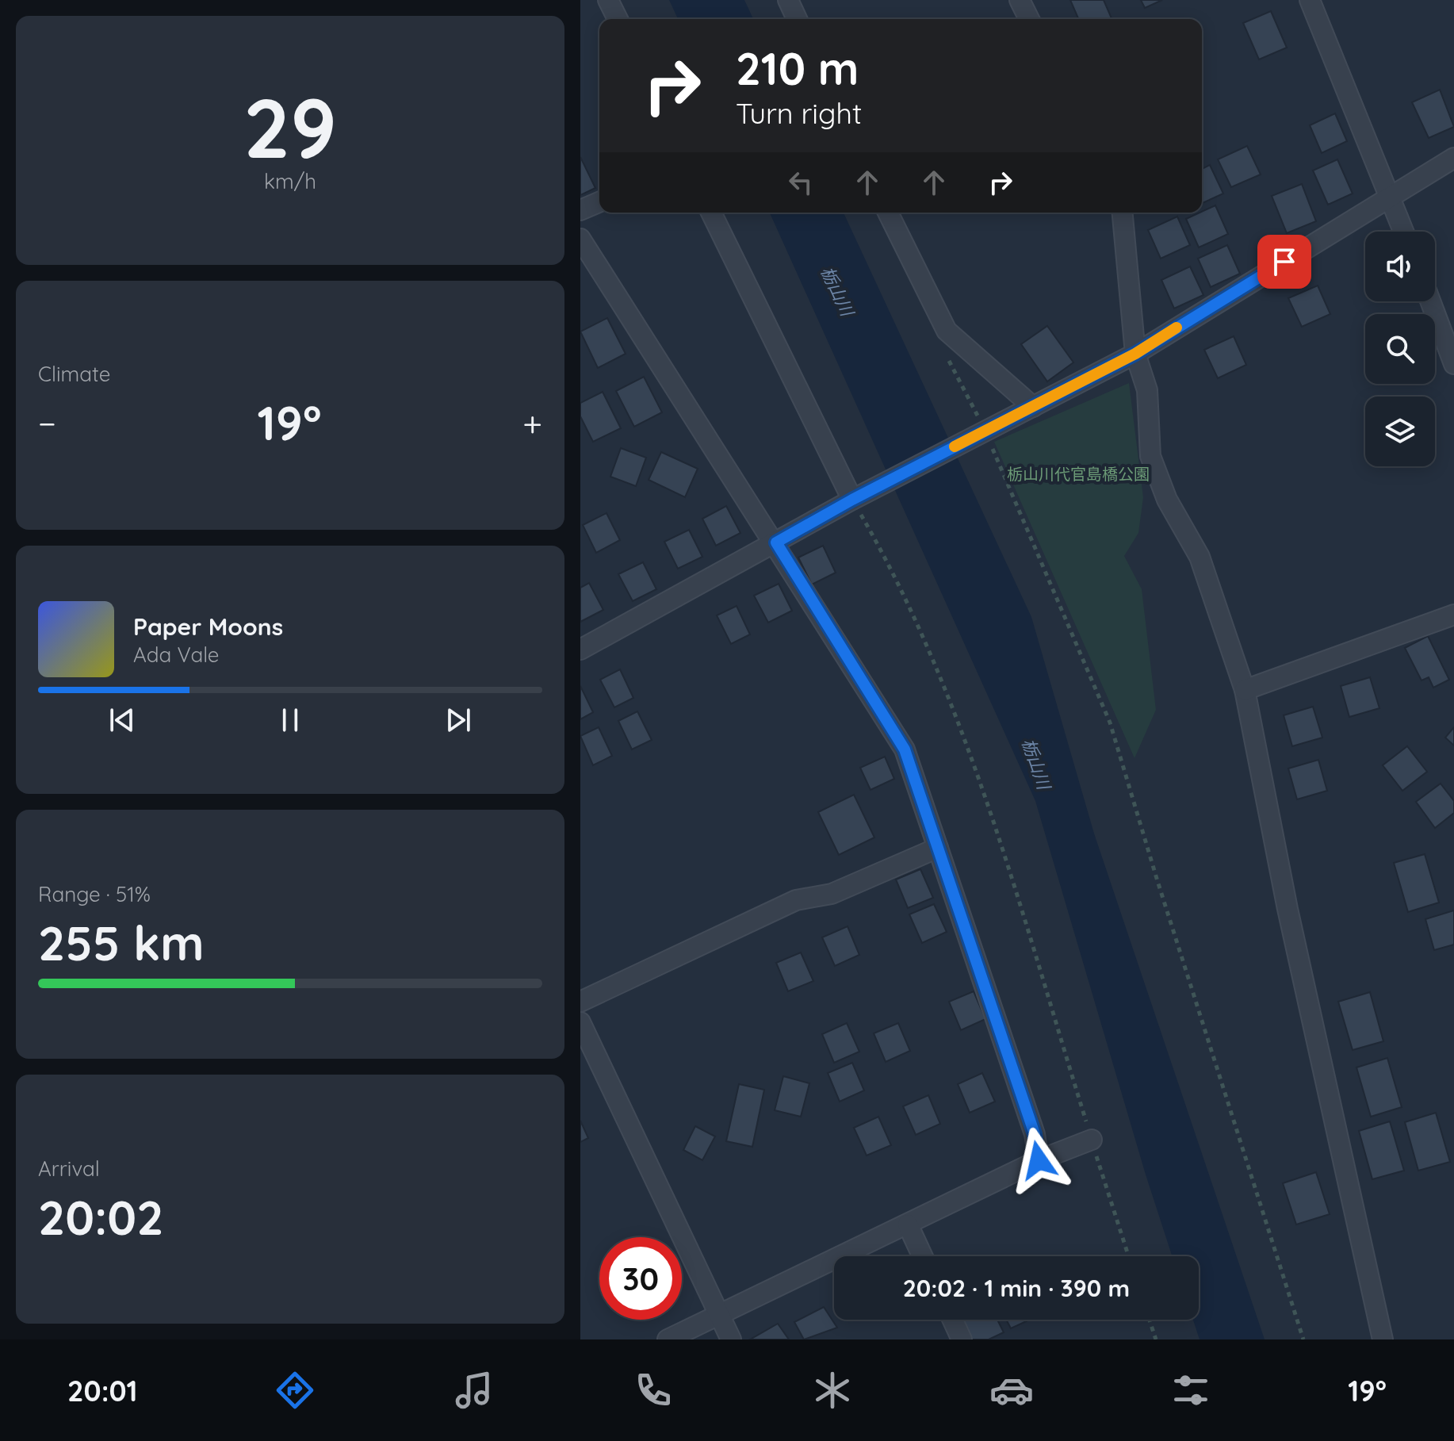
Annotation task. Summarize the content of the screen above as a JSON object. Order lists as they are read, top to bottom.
{
  "water": ["栃山川"],
  "parks": ["栃山川代官島橋公園"],
  "page": {
    "tile": [
      ["29", "km/h"],
      "Climate",
      ["Range · 51%", "255 km"],
      ["Arrival", "20:02"]
    ],
    "turn": ["210 m", "Turn right"],
    "heat": ["−", "19°", "+"],
    "song": ["Paper Moons", "Ada Vale"],
    "limit": "30",
    "trip": "20:02 · 1 min · 390 m",
    "tabs": ["20:01", "19°"]
  }
}
